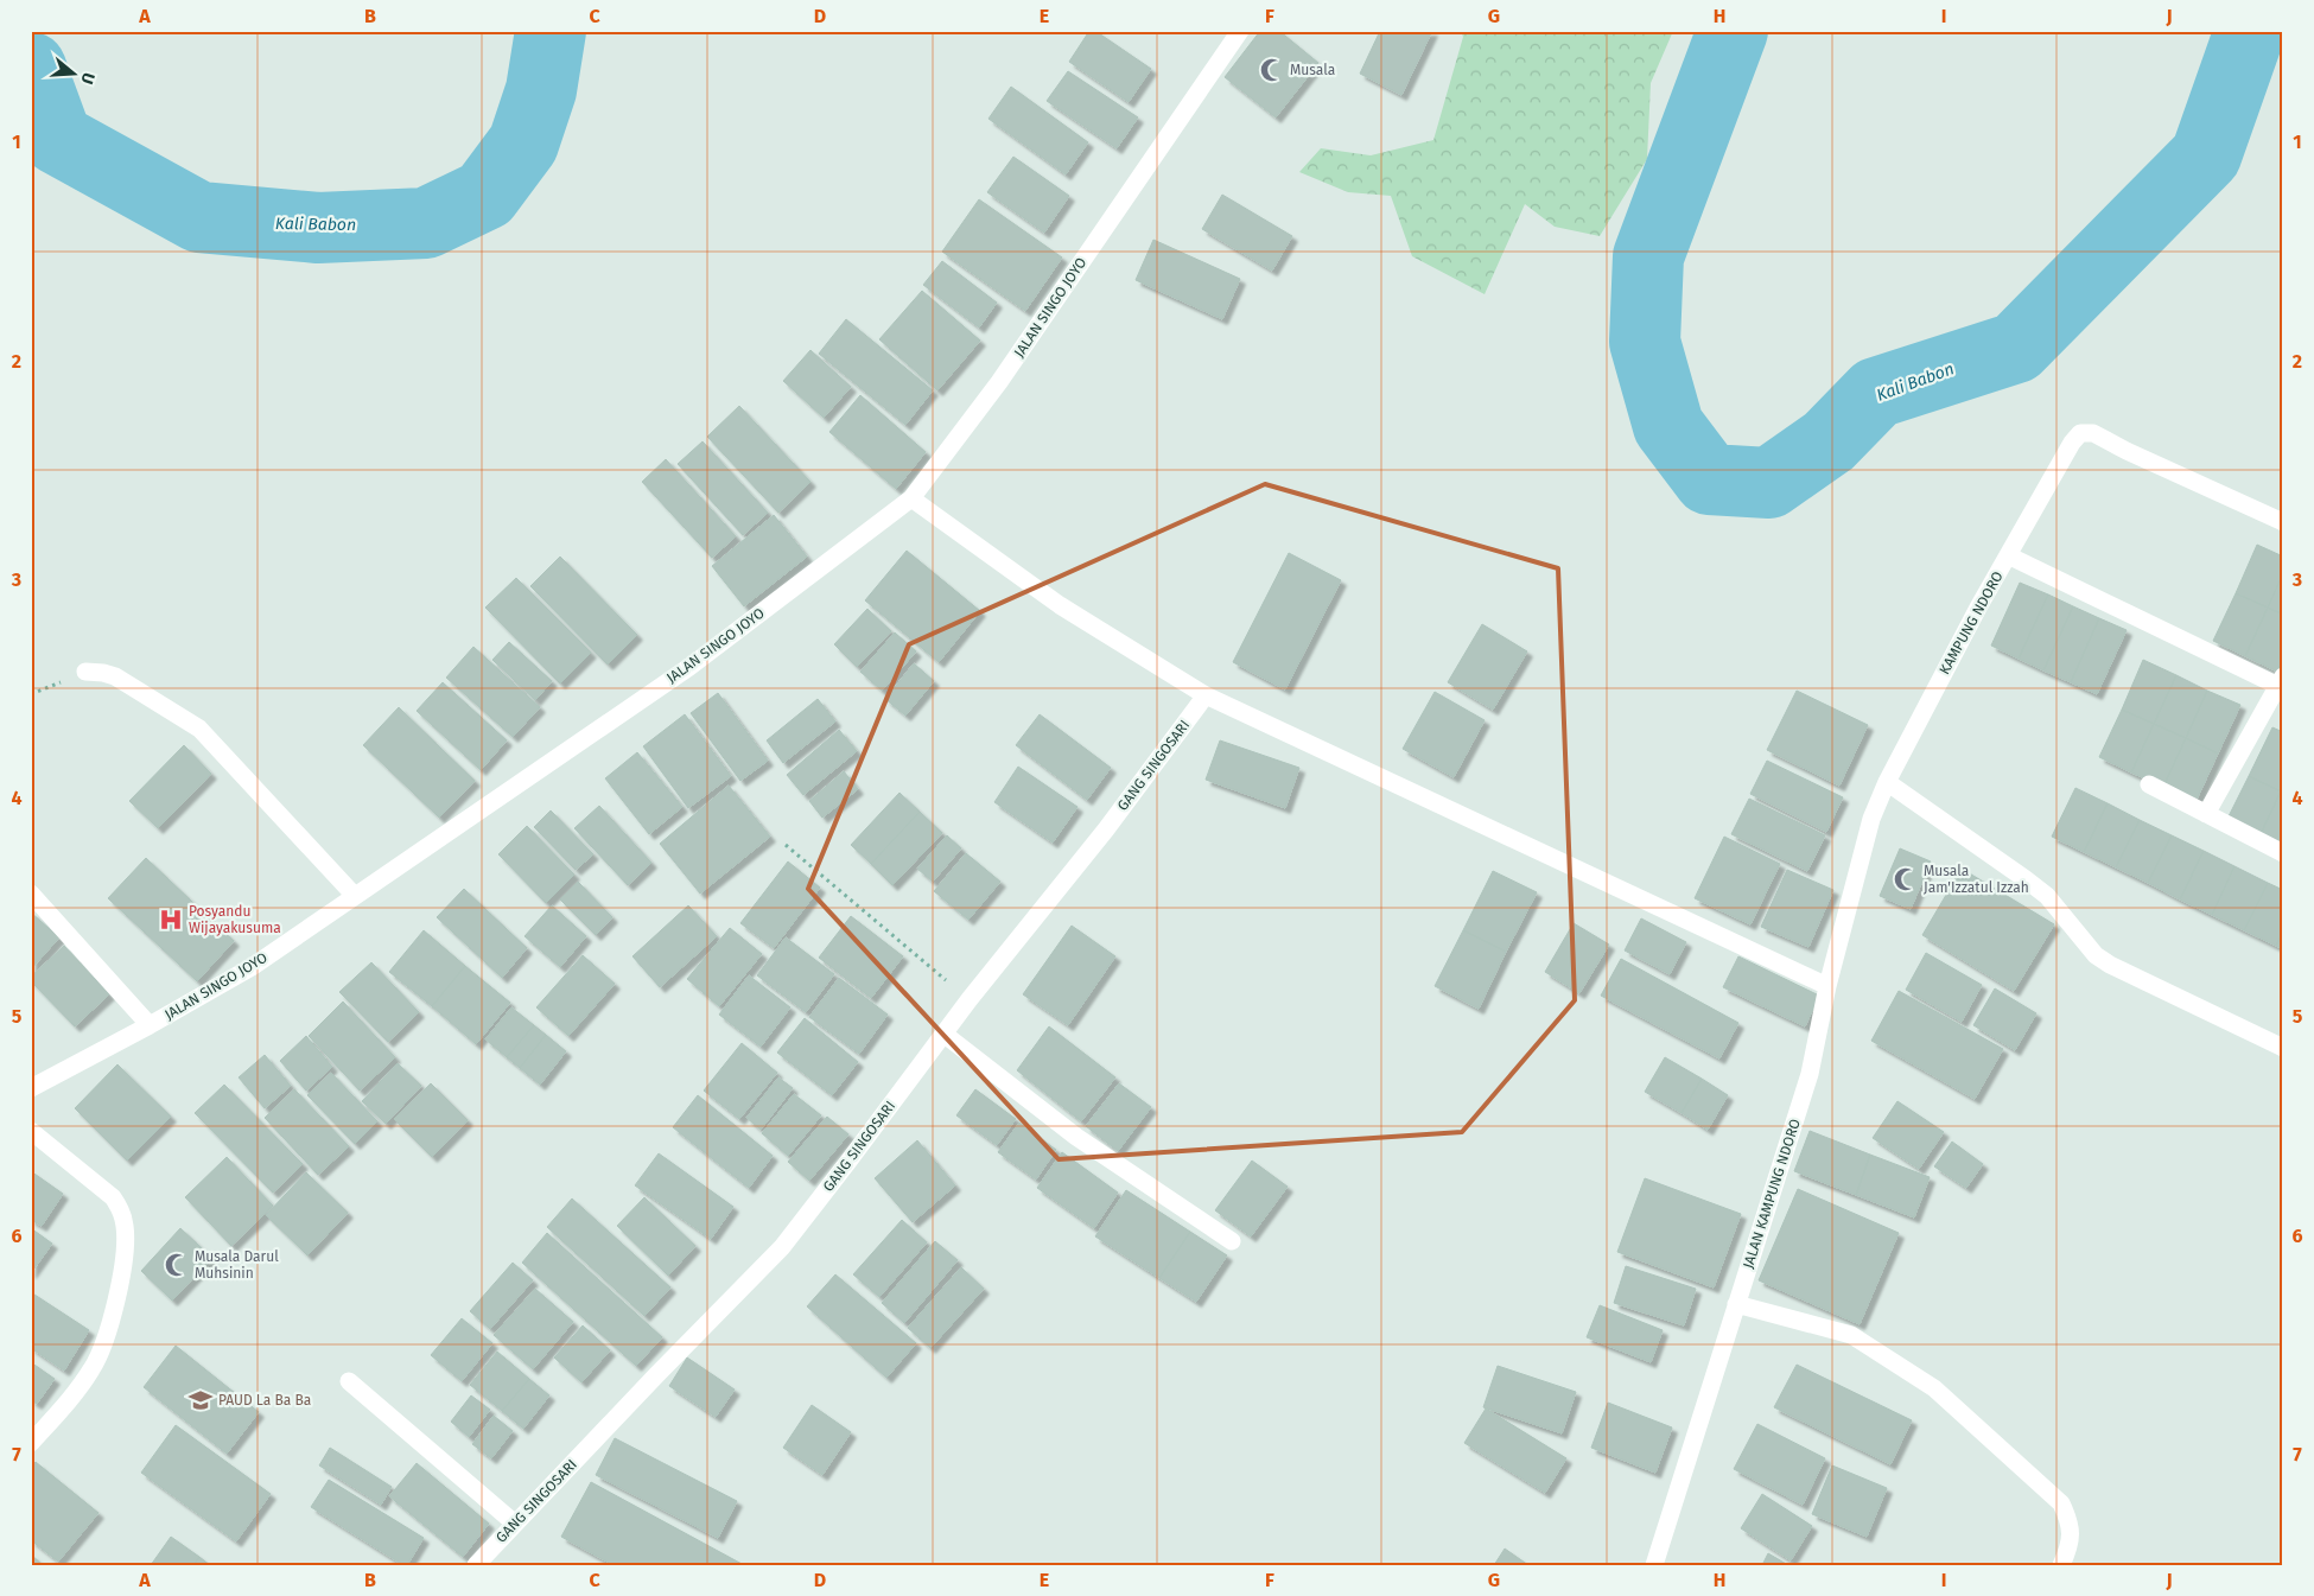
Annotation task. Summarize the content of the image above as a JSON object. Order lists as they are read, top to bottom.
{
  "streets": {
    "street": [
      "JALAN SINGO JOYO",
      "KAMPUNG NDORO",
      "GANG SINGOSARI",
      "JALAN KAMPUNG NDORO"
    ]
  },
  "crossings": [
    ["KAMPUNG NDORO", "JALAN KAMPUNG NDORO"]
  ],
  "water": ["Kali Babon"],
  "places": {
    "mosque": ["Musala", "Musala Jam'Izzatul Izzah", "Musala Darul Muhsinin"],
    "hospital": ["Posyandu Wijayakusuma"],
    "school or university": ["PAUD La Ba Ba"]
  },
  "north": "right",
  "grid": {
    "columns": [
      "A",
      "B",
      "C",
      "D",
      "E",
      "F",
      "G",
      "H",
      "I",
      "J"
    ],
    "rows": [
      "1",
      "2",
      "3",
      "4",
      "5",
      "6",
      "7"
    ]
  }
}
